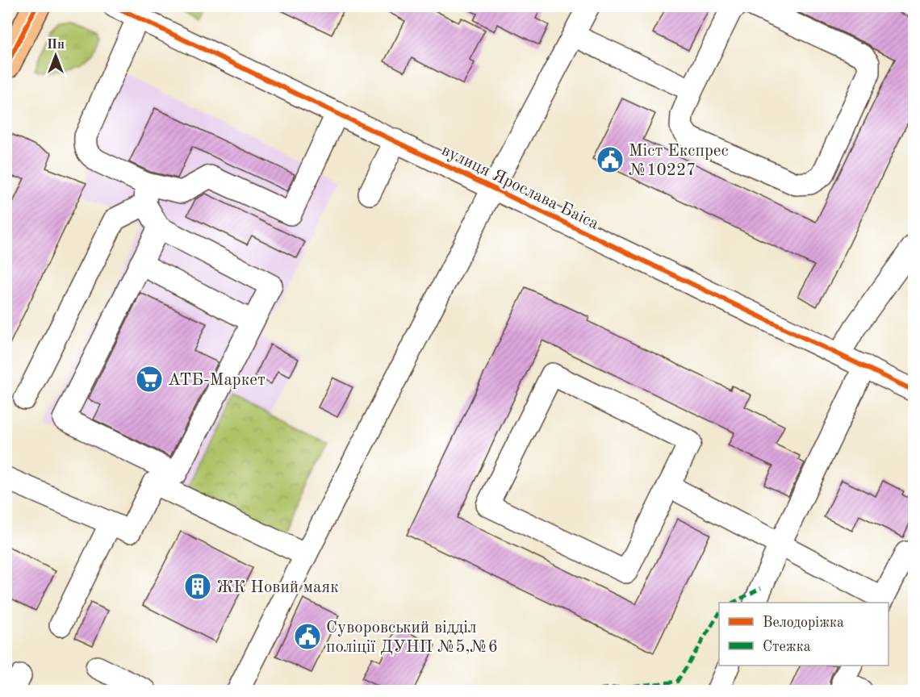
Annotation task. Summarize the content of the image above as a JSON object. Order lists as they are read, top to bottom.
{
  "streets": {
    "street": ["вулиця Ярослава Баіса"]
  },
  "places": {
    "public building": ["Міст Експрес №10227", "Суворовський відділ поліції ДУНП №5,№6"],
    "supermarket": ["АТБ-Маркет"],
    "building": ["ЖК Новий маяк"]
  },
  "legend": ["Велодоріжка", "Стежка"],
  "north": "top"
}
